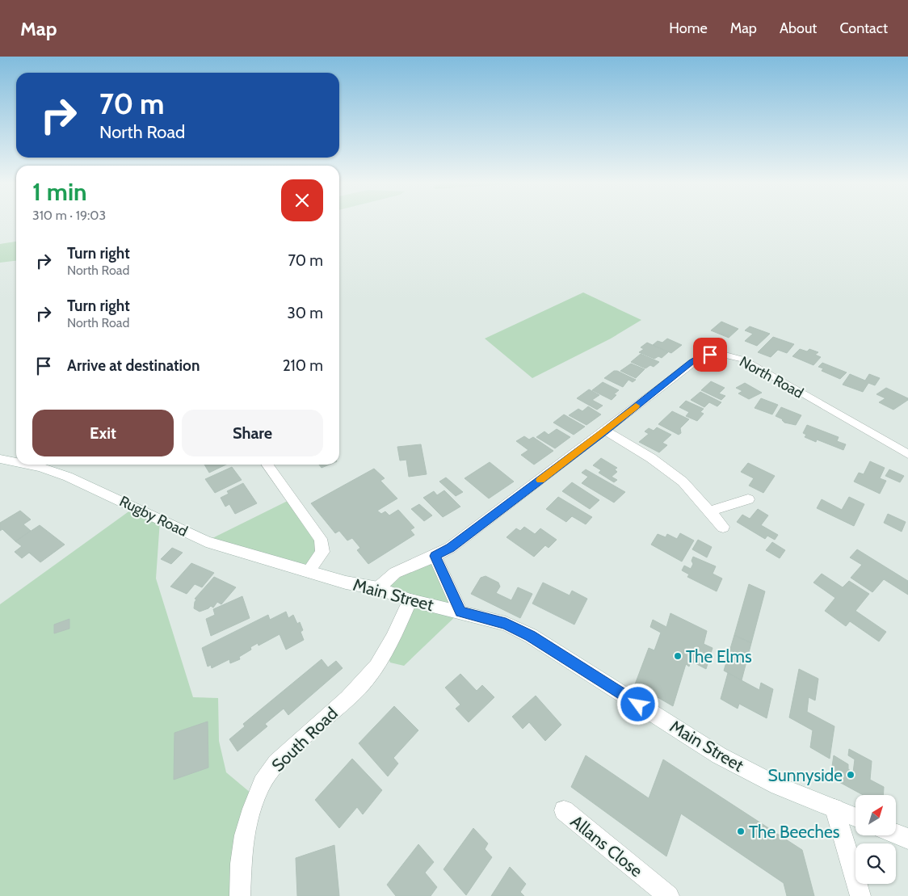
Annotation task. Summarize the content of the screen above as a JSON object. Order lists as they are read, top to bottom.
{
  "streets": {
    "street": [
      "North Road",
      "Rugby Road",
      "Main Street",
      "South Road",
      "Allans Close"
    ]
  },
  "crossings": [
    ["North Road", "Main Street"],
    ["Rugby Road", "Main Street"],
    ["Main Street", "South Road"]
  ],
  "places": ["The Elms", "Sunnyside", "The Beeches"],
  "north": "top right",
  "page": {
    "header": "Map",
    "nav": [
      "Home",
      "Map",
      "About",
      "Contact"
    ],
    "turn": ["70 m", "North Road"],
    "heading": ["1 min", "310 m · 19:03"],
    "list": [
      {
        "name": "Turn right",
        "note": "North Road",
        "value": "70 m"
      },
      {
        "name": "Turn right",
        "note": "North Road",
        "value": "30 m"
      },
      {
        "name": "Arrive at destination",
        "value": "210 m"
      }
    ],
    "buttons": ["Exit", "Share"]
  }
}
